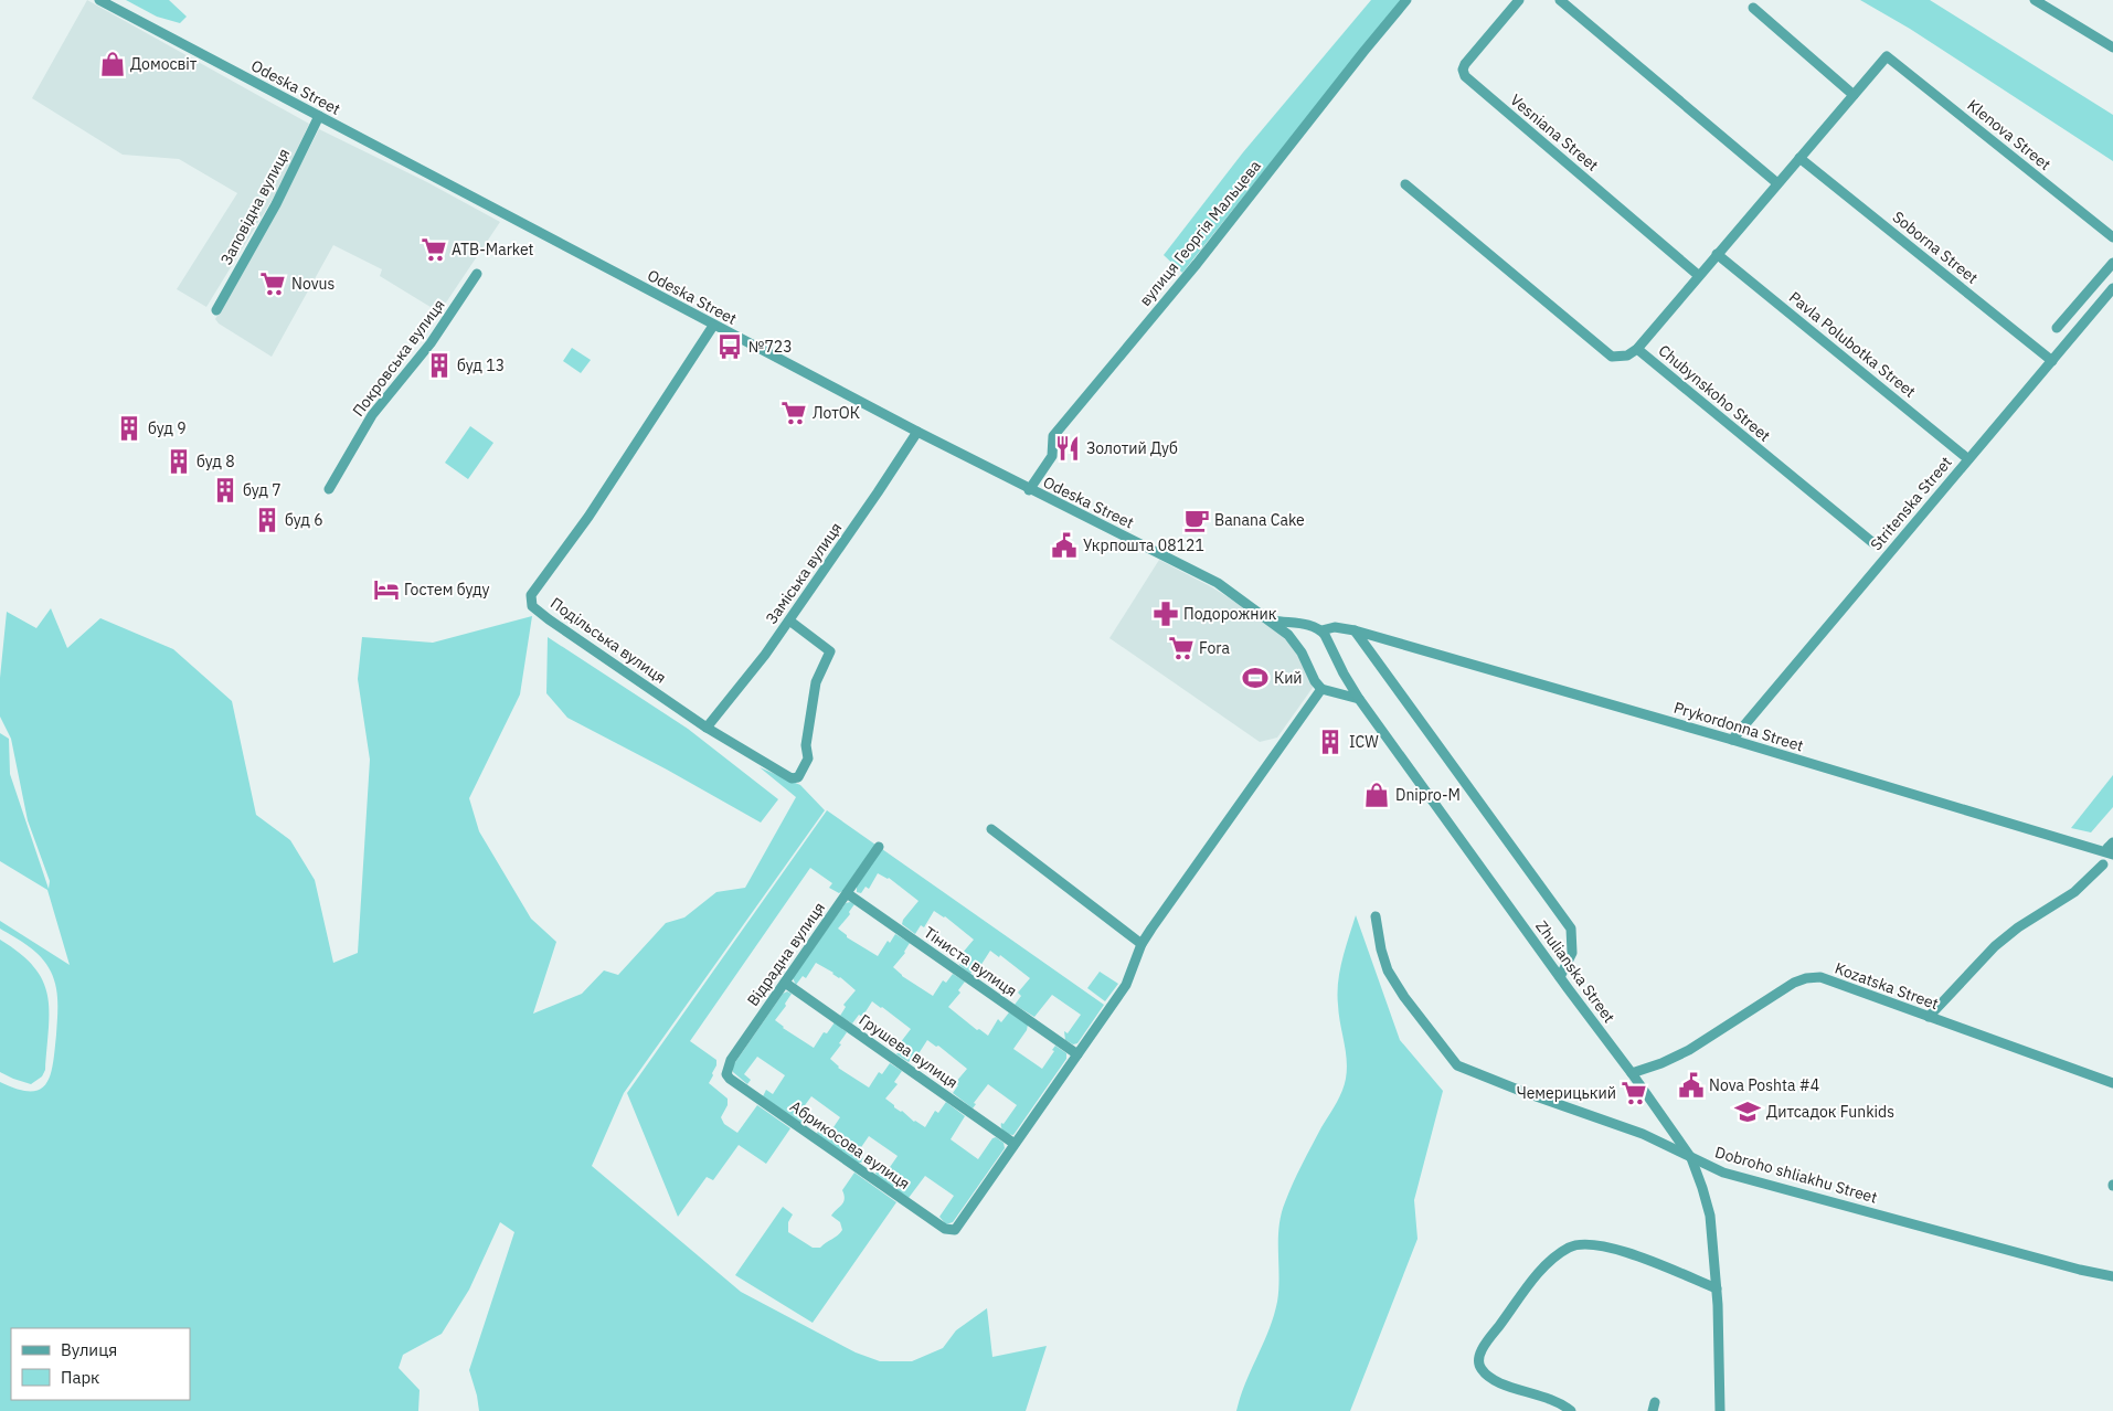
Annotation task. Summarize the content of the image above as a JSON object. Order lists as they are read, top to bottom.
{
  "streets": {
    "street": [
      "Odeska Street",
      "Vesniana Street",
      "Klenova Street",
      "Заповідна вулиця",
      "вулиця Георгія Мальцева",
      "Soborna Street",
      "Pavla Polubotka Street",
      "Покровська вулиця",
      "Chubynskoho Street",
      "Stritenska Street",
      "Заміська вулиця",
      "Подільська вулиця",
      "Prykordonna Street",
      "Відрадна вулиця",
      "Тіниста вулиця",
      "Zhulianska Street",
      "Kozatska Street",
      "Грушева вулиця",
      "Абрикосова вулиця",
      "Dobroho shliakhu Street"
    ]
  },
  "crossings": [
    ["Odeska Street", "Заповідна вулиця"],
    ["Odeska Street", "вулиця Георгія Мальцева"],
    ["Odeska Street", "Заміська вулиця"],
    ["Odeska Street", "Подільська вулиця"],
    ["Soborna Street", "Stritenska Street"],
    ["Pavla Polubotka Street", "Stritenska Street"],
    ["Stritenska Street", "Prykordonna Street"],
    ["Заміська вулиця", "Подільська вулиця"],
    ["Prykordonna Street", "Zhulianska Street"],
    ["Відрадна вулиця", "Тіниста вулиця"],
    ["Відрадна вулиця", "Грушева вулиця"],
    ["Відрадна вулиця", "Абрикосова вулиця"],
    ["Zhulianska Street", "Kozatska Street"],
    ["Zhulianska Street", "Dobroho shliakhu Street"],
    ["Грушева вулиця", "Абрикосова вулиця"]
  ],
  "places": {
    "shop": ["Домосвіт", "Dnipro-M"],
    "supermarket": [
      "ATB-Market",
      "Novus",
      "ЛотОК",
      "Fora",
      "Чемерицький"
    ],
    "bus stop": ["№723"],
    "building": [
      "буд 13",
      "буд 9",
      "буд 8",
      "буд 7",
      "буд 6",
      "ICW"
    ],
    "restaurant": ["Золотий Дуб"],
    "cafe": ["Banana Cake"],
    "public building": ["Укрпошта 08121", "Nova Poshta #4"],
    "hotel": ["Гостем буду"],
    "pharmacy": ["Подорожник"],
    "sports": ["Кий"],
    "school or university": ["Дитсадок Funkids"]
  },
  "legend": ["Вулиця", "Парк"]
}
